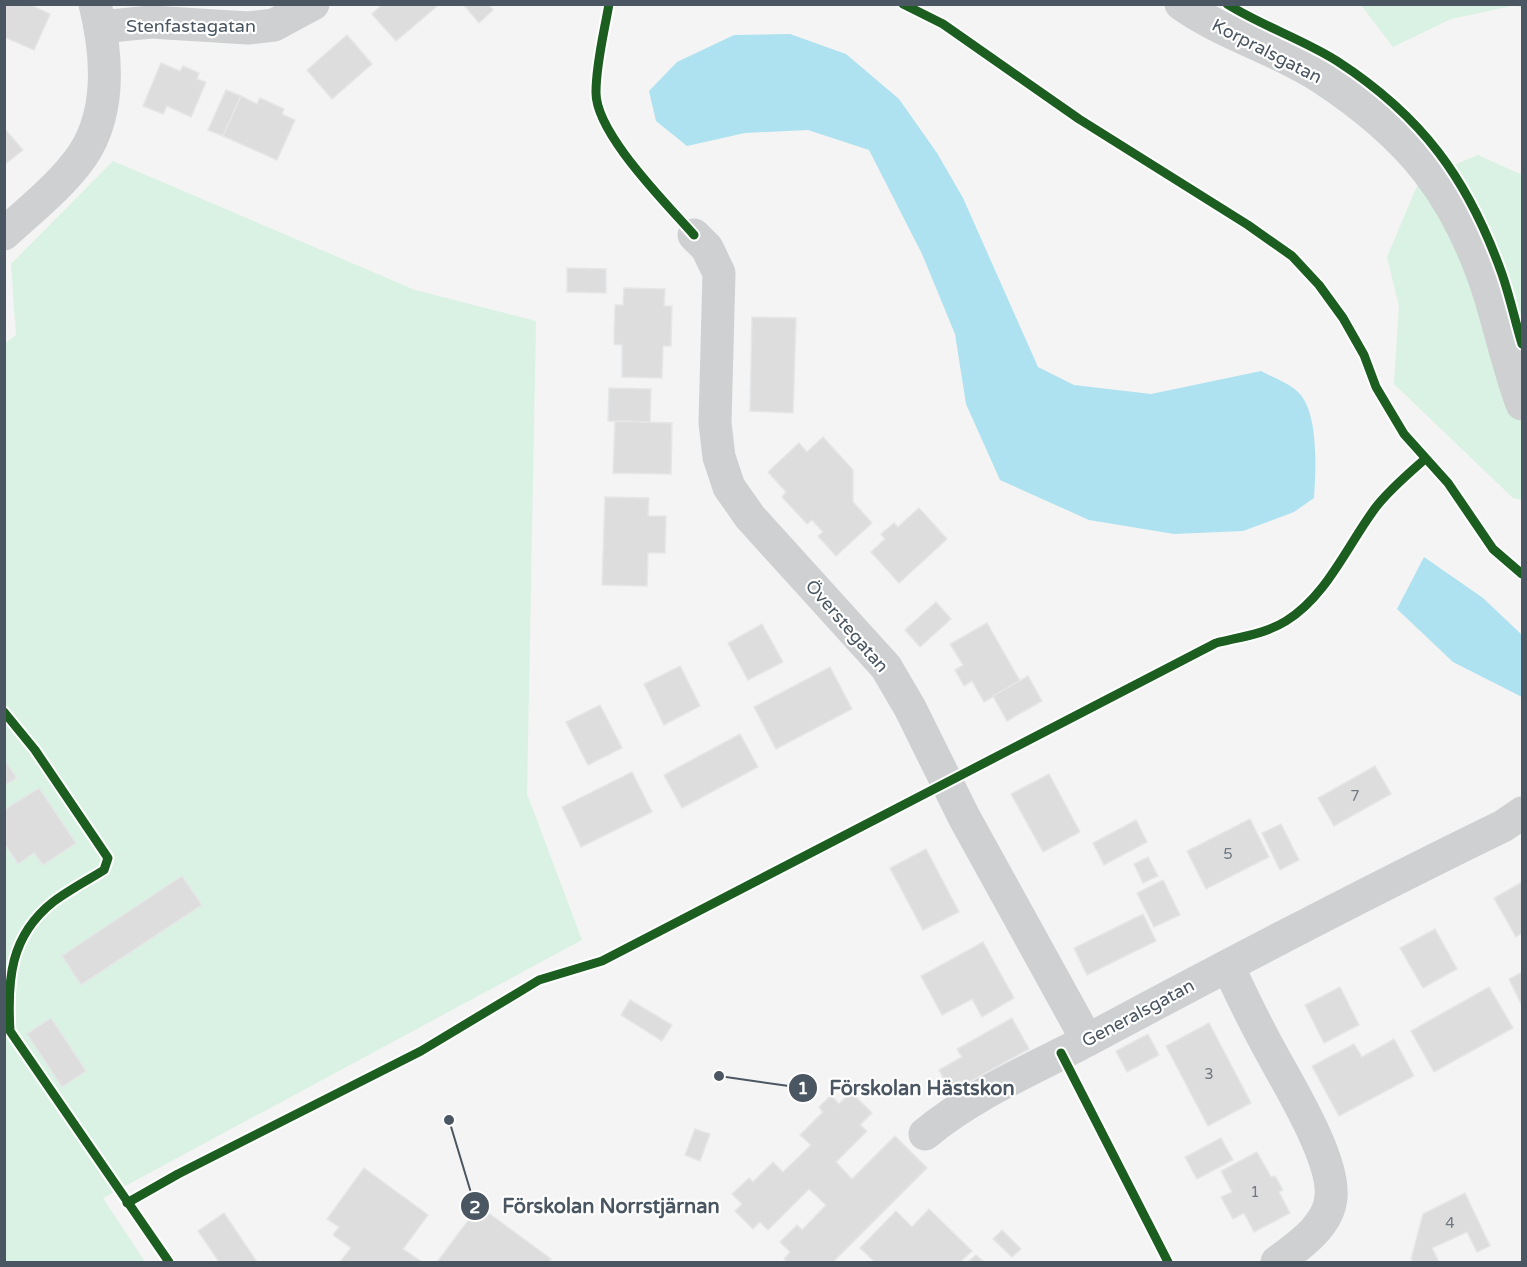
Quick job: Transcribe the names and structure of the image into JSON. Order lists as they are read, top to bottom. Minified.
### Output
{"streets":{"street":["Stenfastagatan","Korpralsgatan","Överstegatan","Generalsgatan"]},"crossings":[["Överstegatan","Generalsgatan"]],"places":["Förskolan Hästskon","Förskolan Norrstjärnan"],"house_numbers":["7","5","3","1","4"]}
